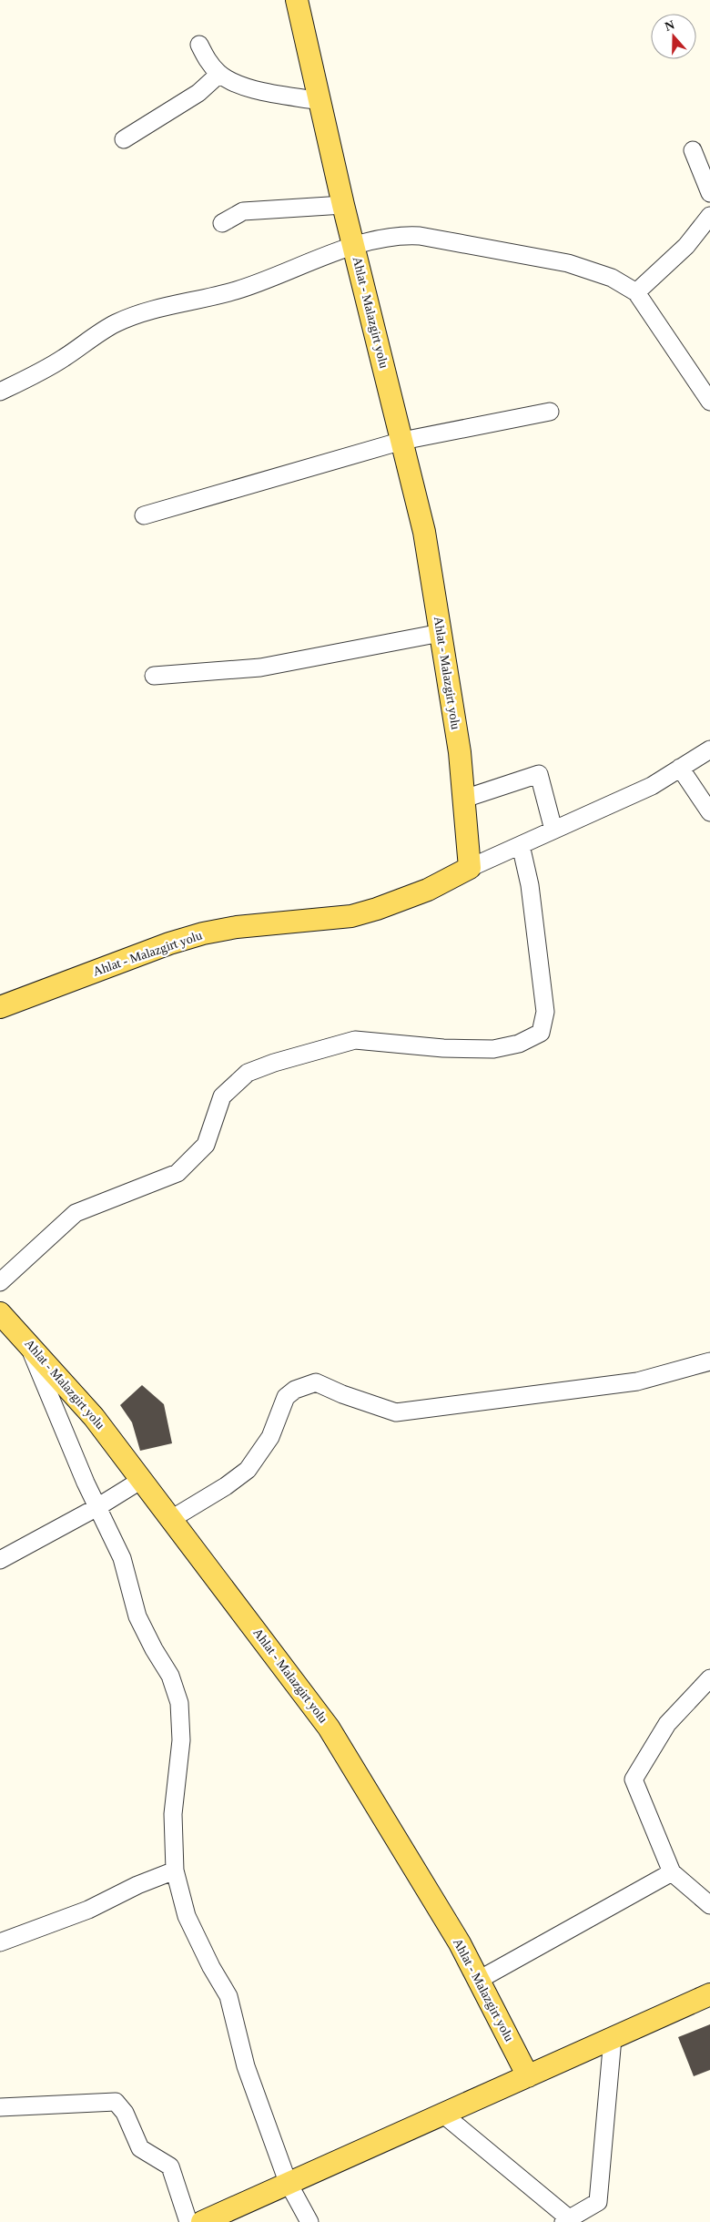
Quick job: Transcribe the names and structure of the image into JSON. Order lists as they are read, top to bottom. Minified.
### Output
{"streets":{"main road":["Ahlat - Malazgirt yolu"]},"north":"top"}
